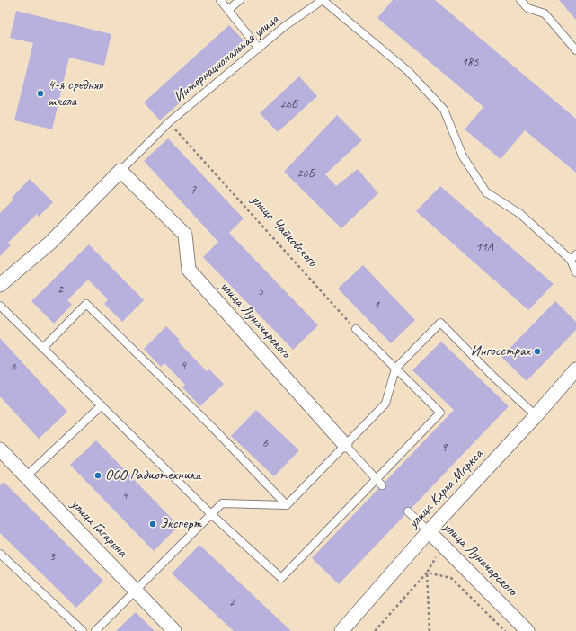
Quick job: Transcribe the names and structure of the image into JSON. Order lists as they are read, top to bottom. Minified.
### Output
{"streets":{"street":["улица Луначарского","улица Карла Маркса","улица Гагарина"],"lane":["Интернациональная улица"],"path":["улица Чайковского"]},"crossings":[["Интернациональная улица","улица Чайковского"],["Интернациональная улица","улица Луначарского"],["улица Луначарского","улица Карла Маркса"]],"places":["4-я средняя школа","Ингосстрах","ООО Радиотехника","Эксперт"],"house_numbers":["185","26Б","26Б","7","11А","2","5","1","4","6","6","9","4","3","2"]}
